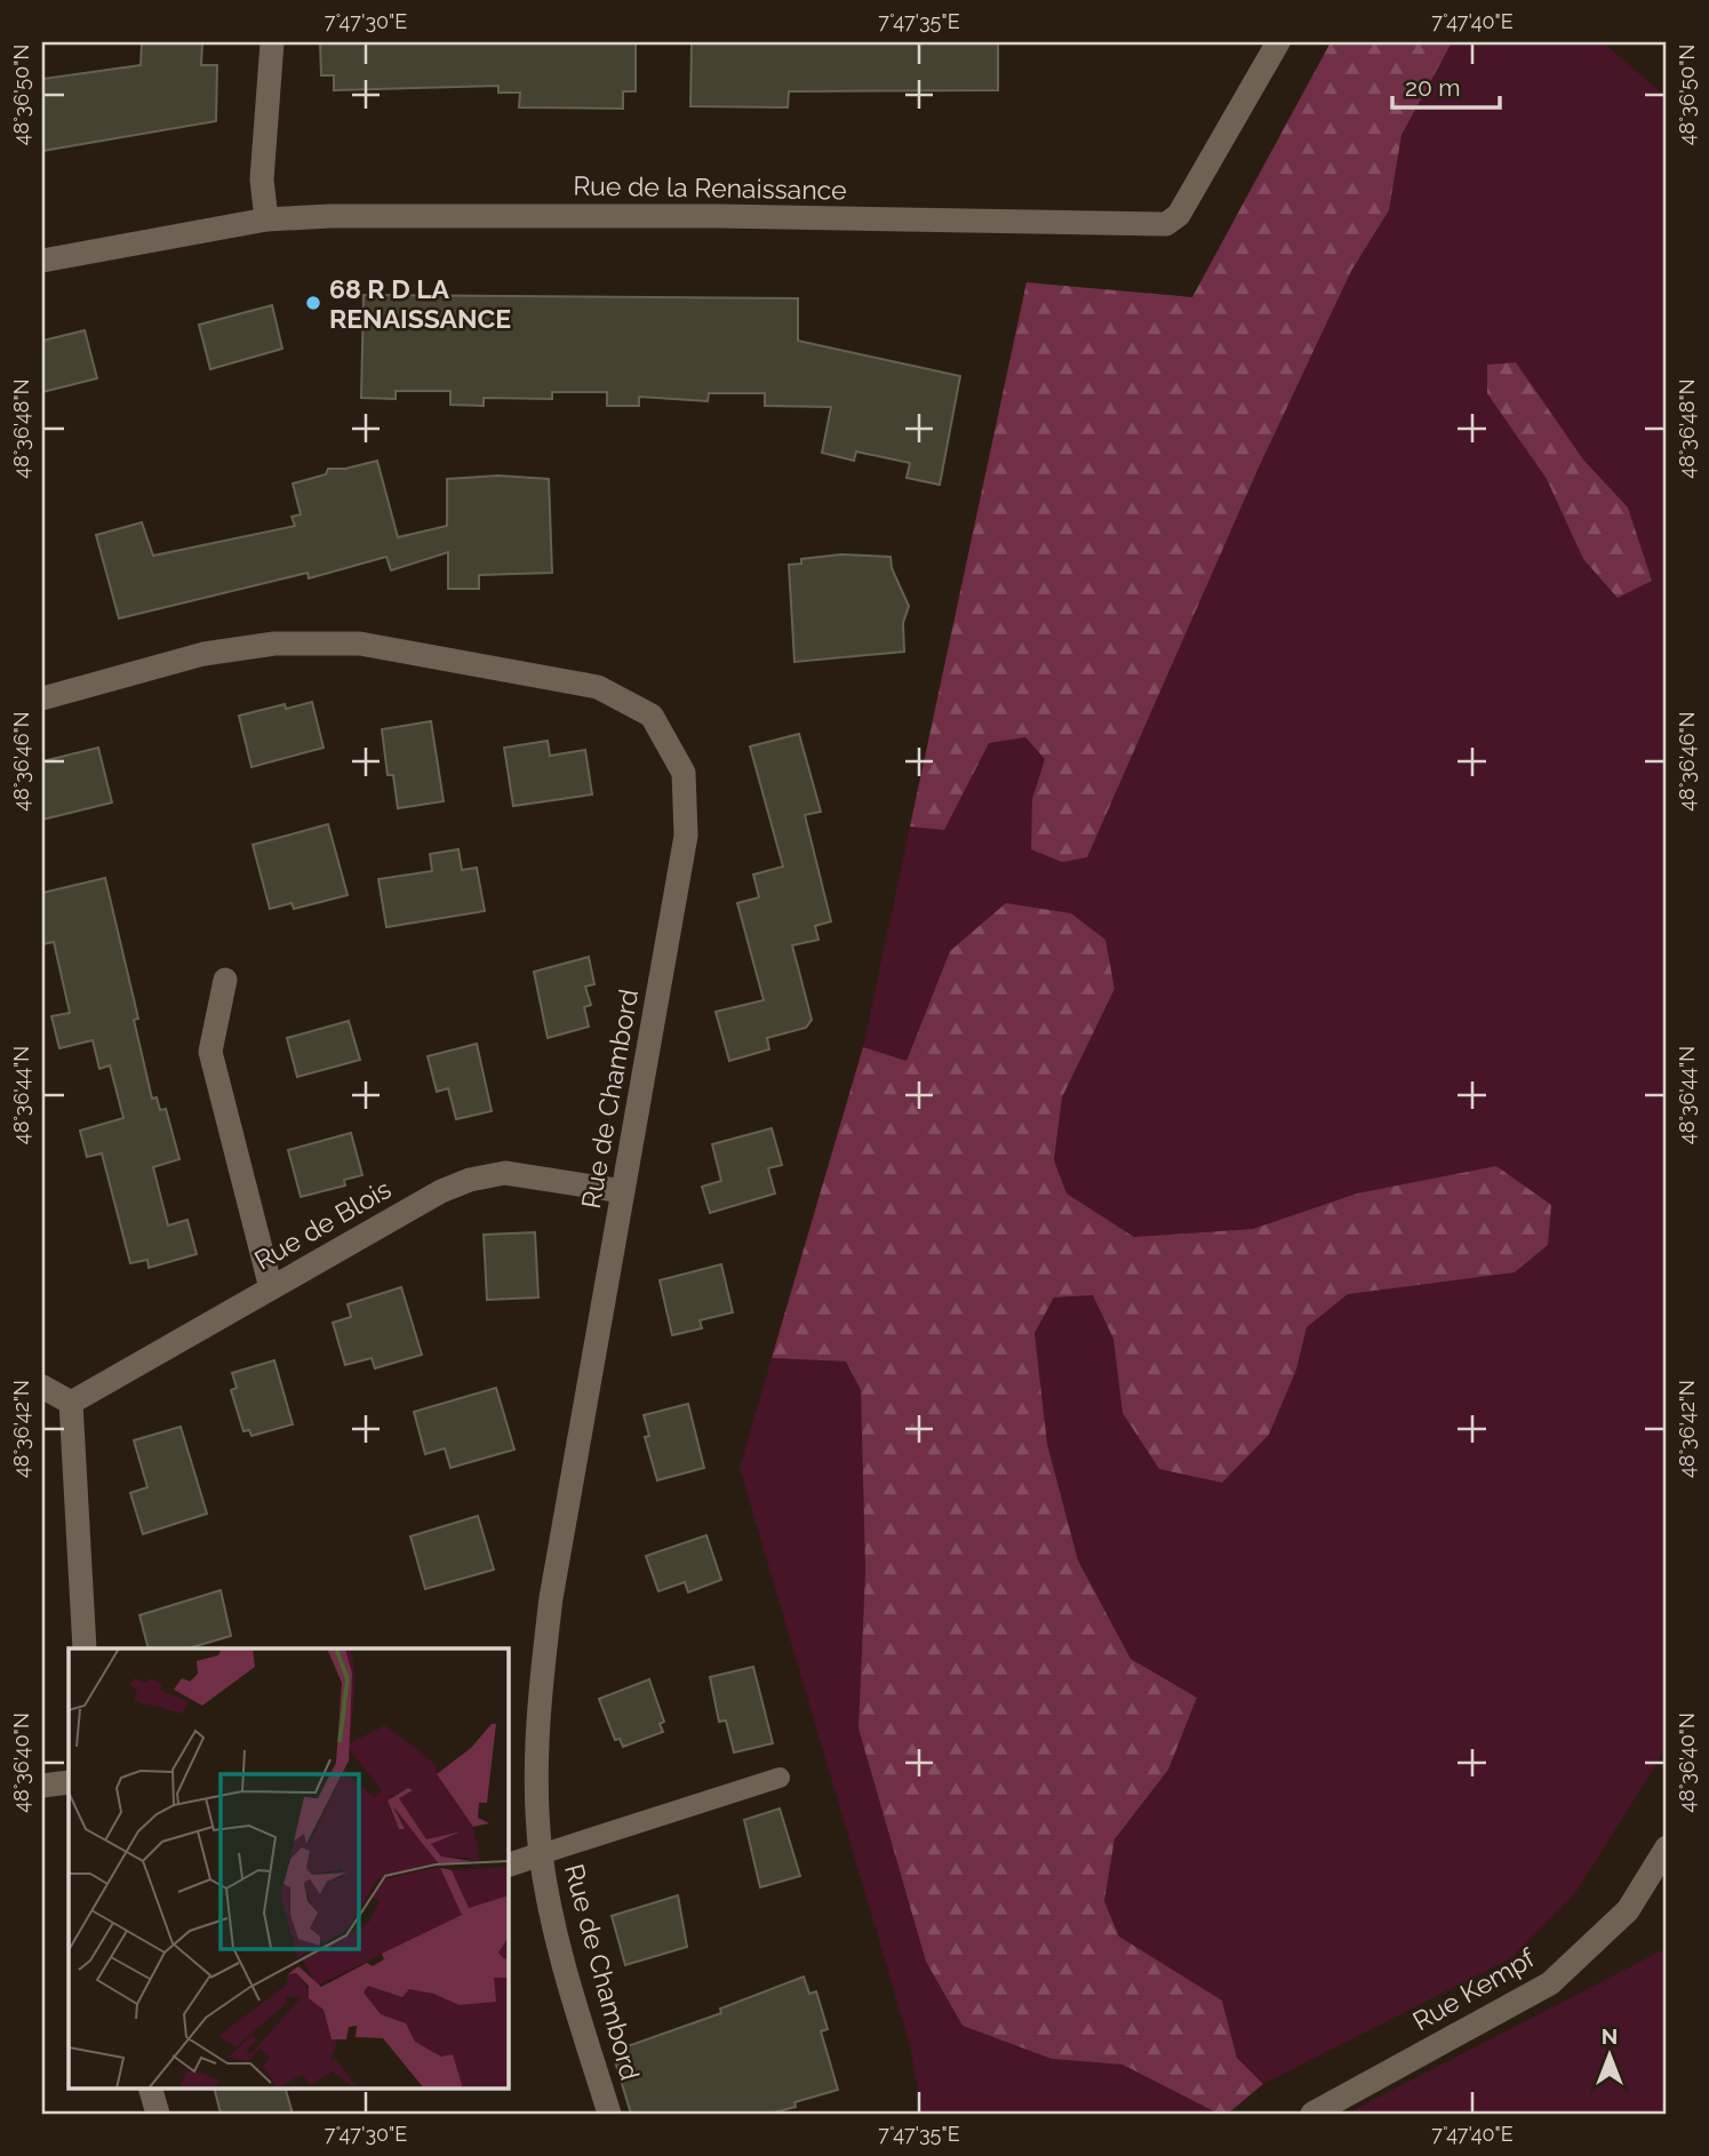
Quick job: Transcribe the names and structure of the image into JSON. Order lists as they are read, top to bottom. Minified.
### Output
{"streets":{"street":["Rue de la Renaissance","Rue de Chambord","Rue de Blois","Rue Kempf"]},"crossings":[["Rue de Chambord","Rue de Blois"]],"places":["68 R D LA RENAISSANCE"],"scale_bar":"20 m","north":"top","coordinates":["7°47'30\"E","7°47'35\"E","7°47'40\"E","48°36'50\"N","48°36'48\"N","48°36'46\"N","48°36'44\"N","48°36'42\"N","48°36'40\"N"]}
